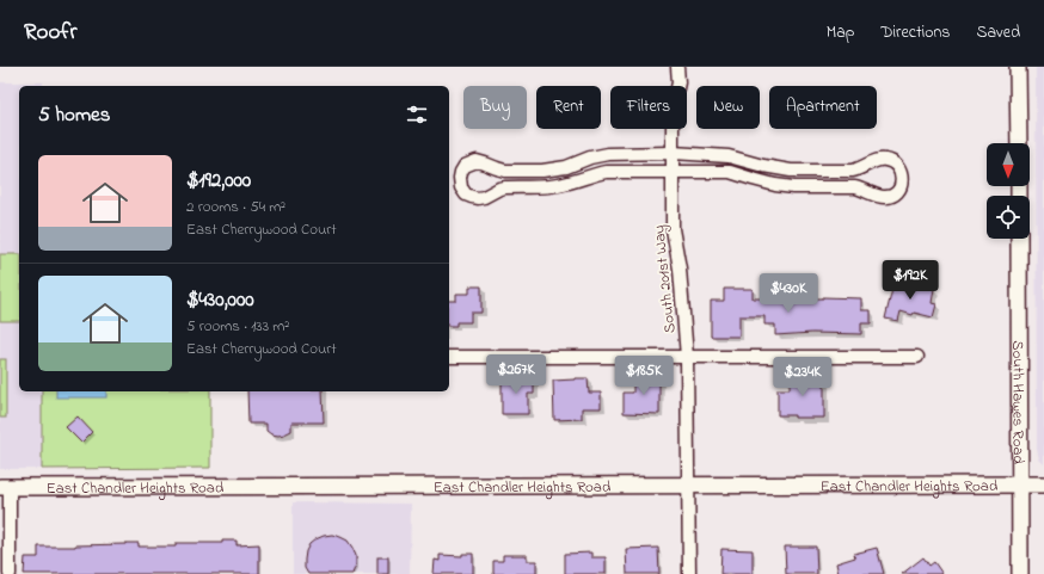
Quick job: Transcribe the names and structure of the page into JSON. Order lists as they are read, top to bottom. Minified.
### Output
{"streets":{"main road":["South Hawes Road","East Chandler Heights Road"],"street":["South 201st Way"]},"crossings":[["South 201st Way","East Chandler Heights Road"],["South Hawes Road","East Chandler Heights Road"]],"north":"bottom","page":{"header":"Roofr","nav":["Map","Directions","Saved"],"chip":["Buy","Rent","Filters","New","Apartment"],"heading":"5 homes","list":[{"name":"$192,000","note":"2 rooms · 54 m² · East Cherrywood Court"},{"name":"$430,000","note":"5 rooms · 133 m² · East Cherrywood Court"}],"price":["$192K","$430K","$267K","$185K","$234K"]}}
